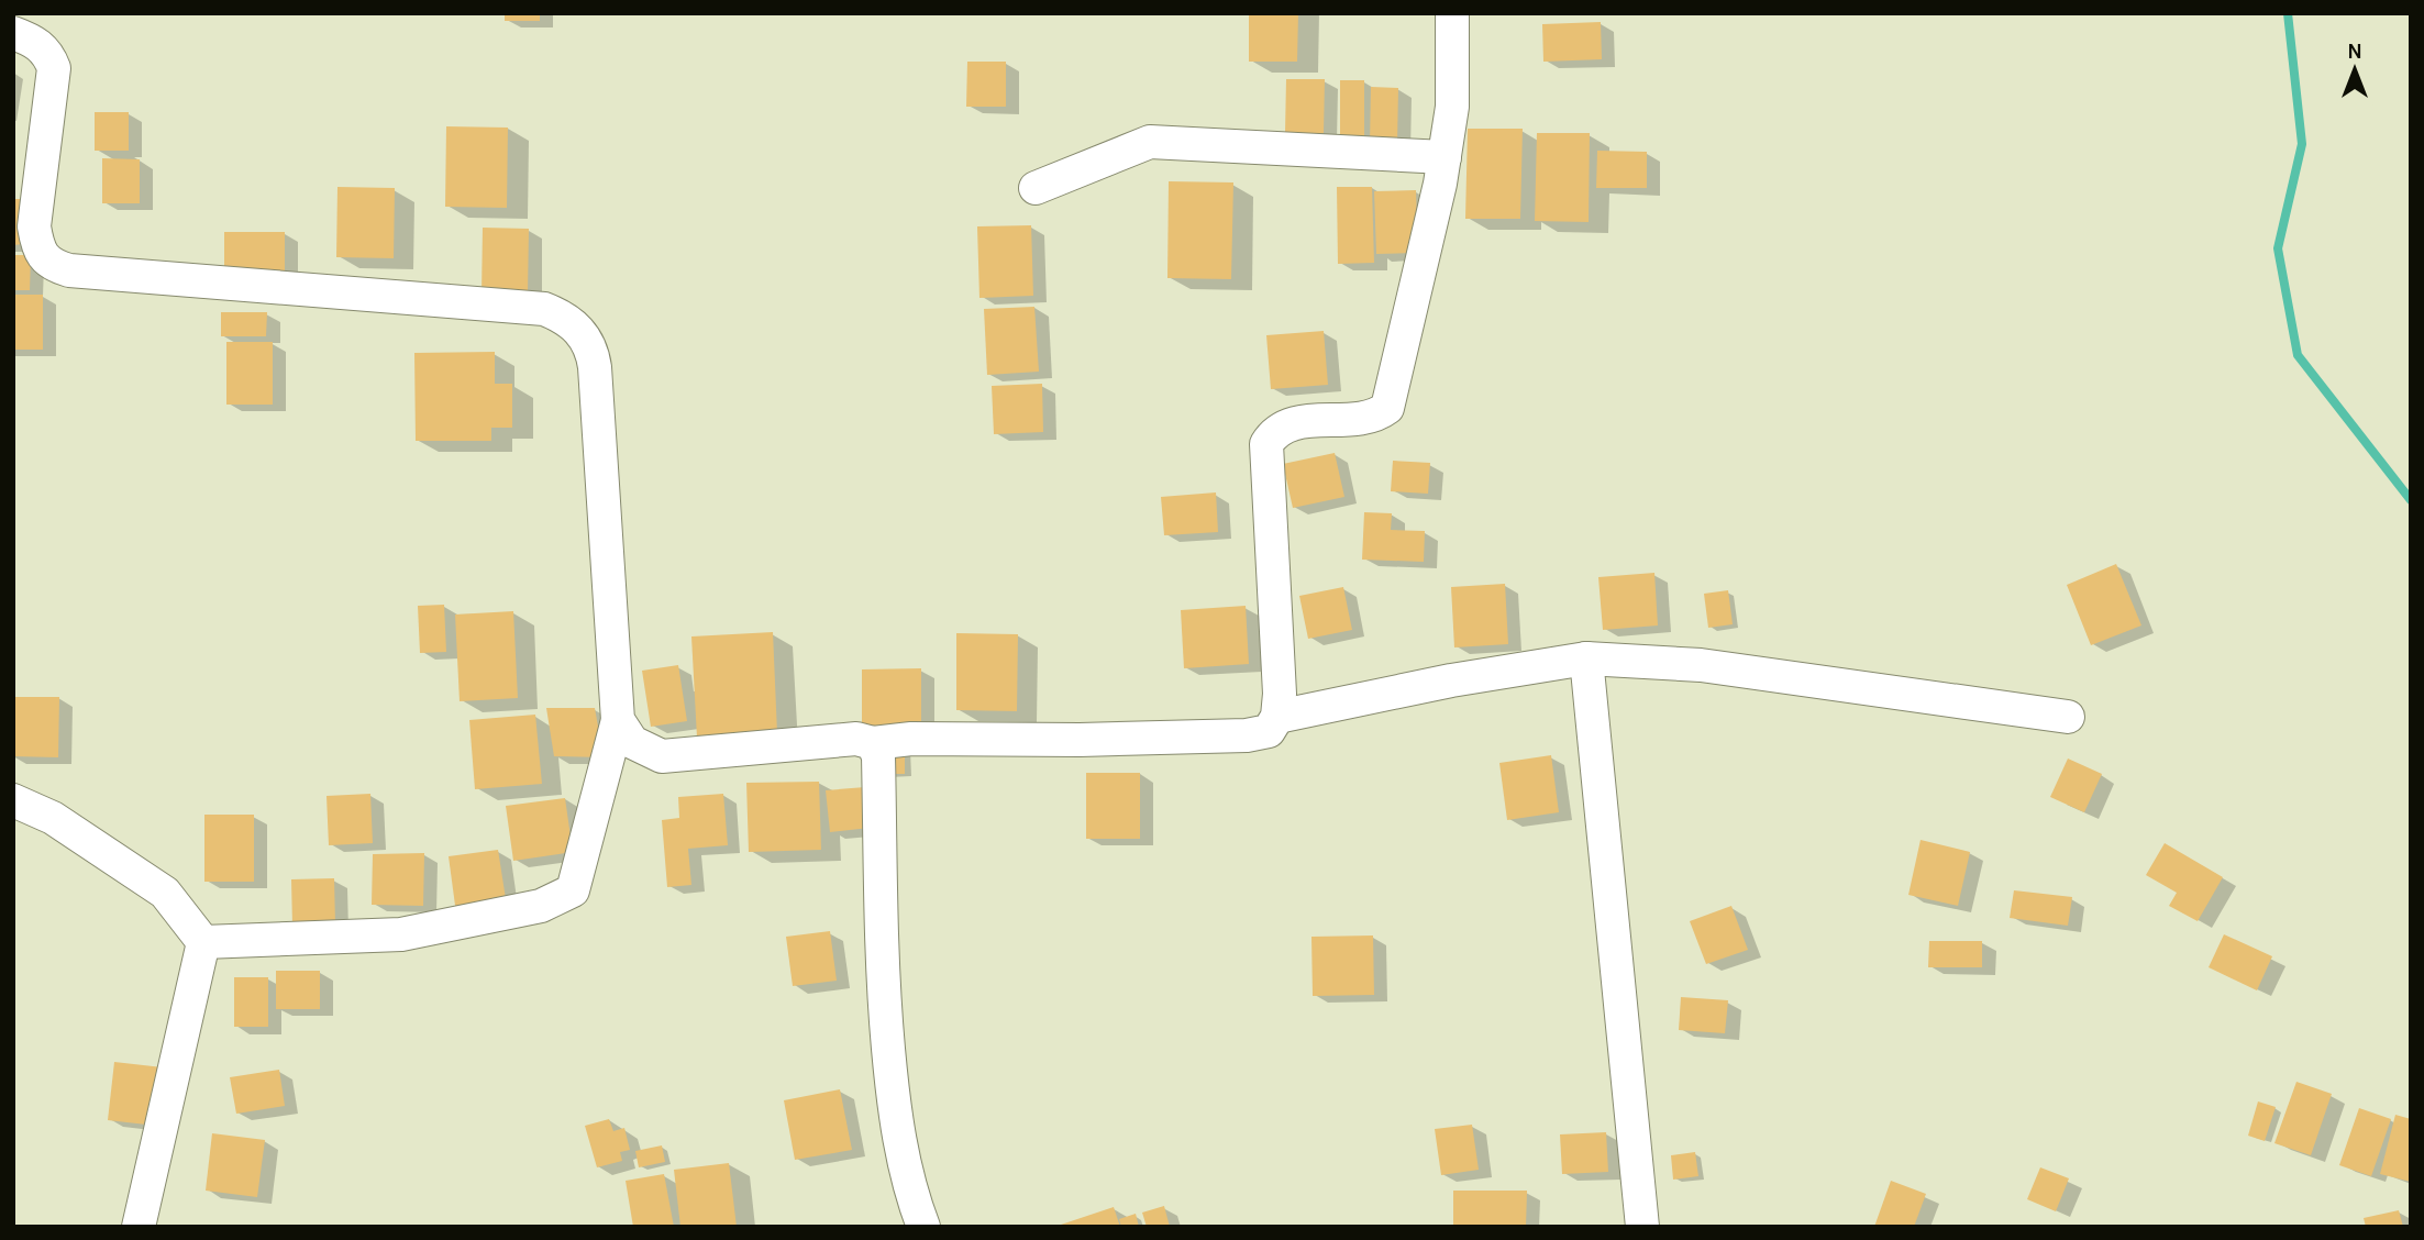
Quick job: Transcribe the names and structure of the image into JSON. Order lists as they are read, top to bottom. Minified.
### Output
{"north":"top"}
